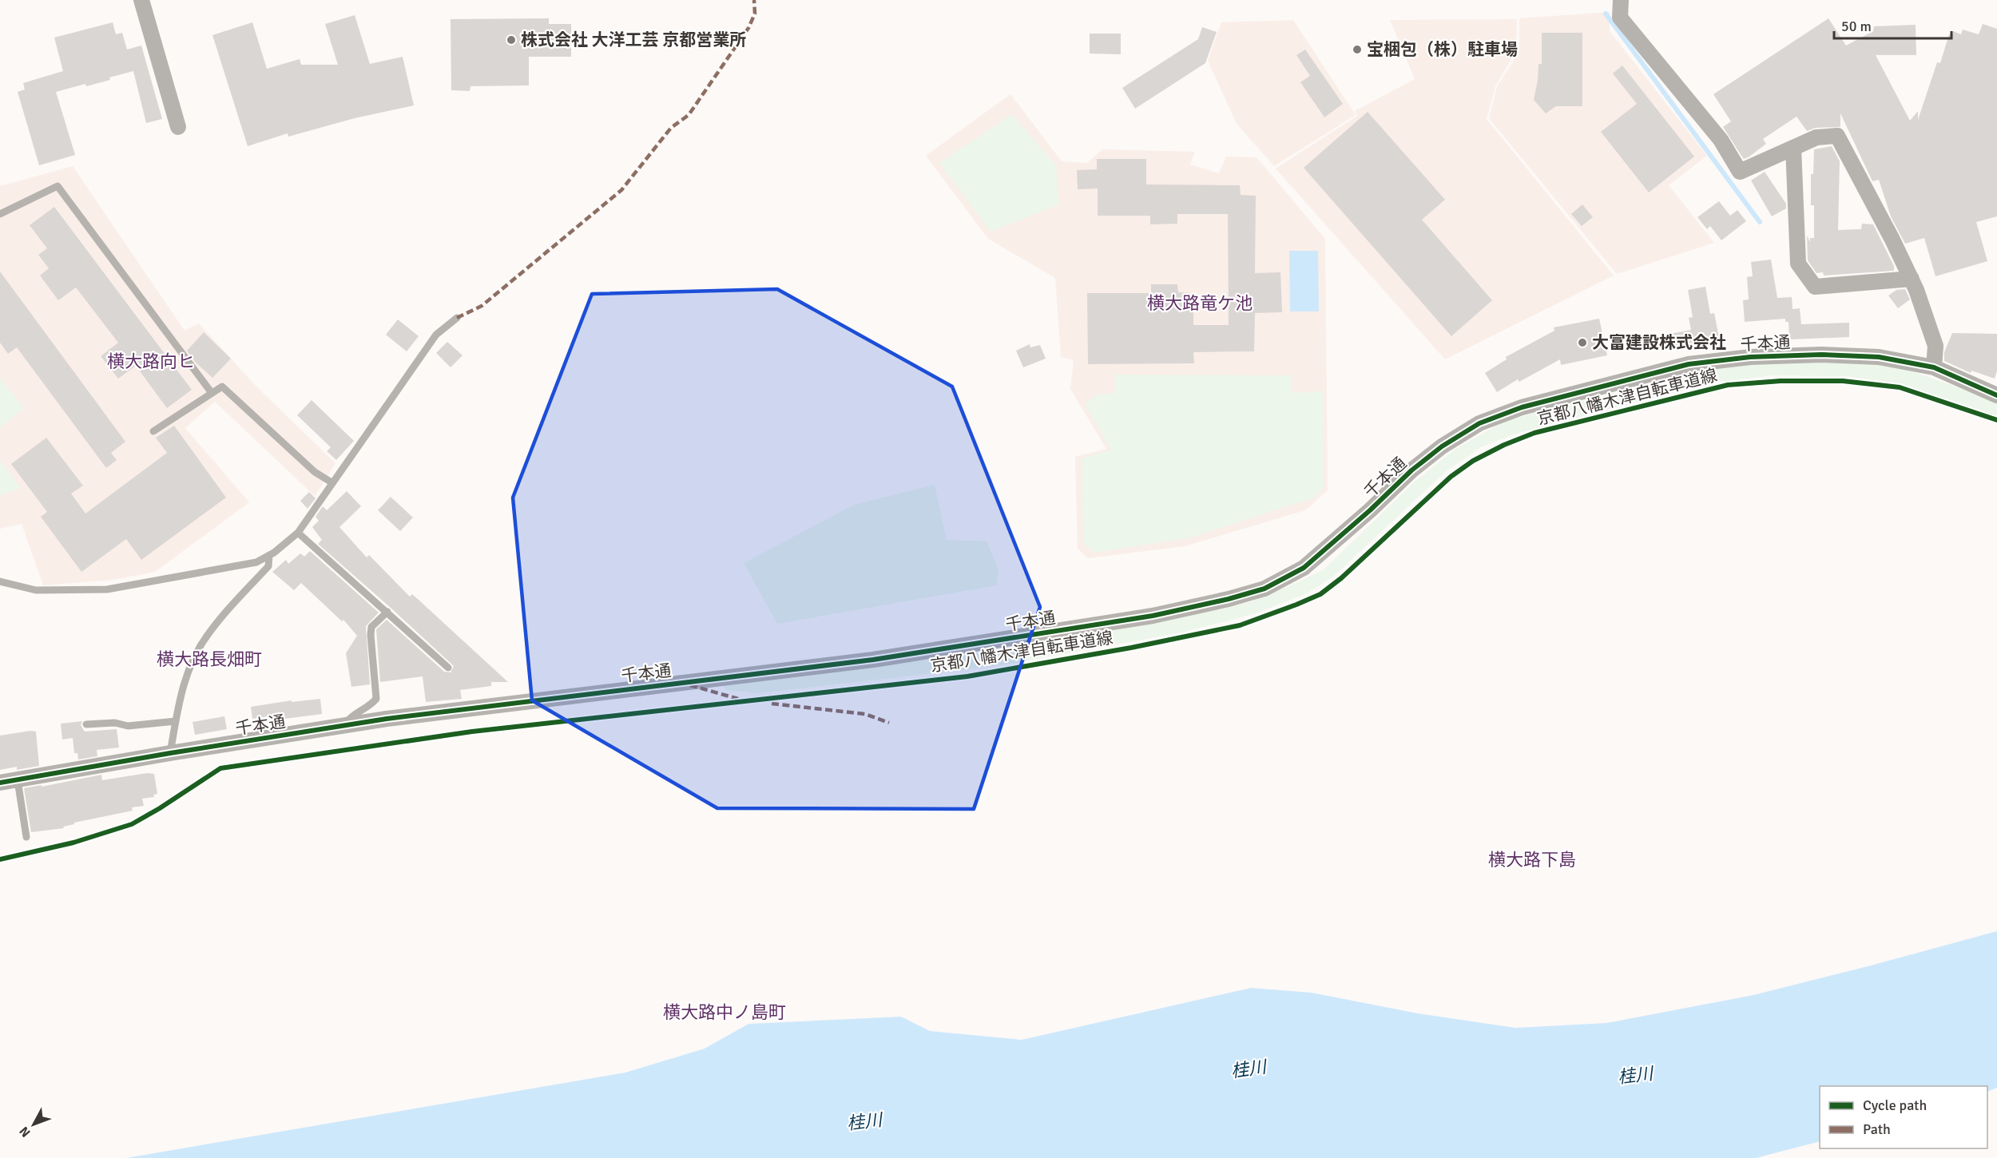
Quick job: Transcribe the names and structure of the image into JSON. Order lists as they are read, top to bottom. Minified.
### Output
{"streets":{"street":["千本通"],"cycle path":["京都八幡木津自転車道線"]},"districts":["横大路竜ケ池","横大路向ヒ","横大路長畑町","横大路下島","横大路中ノ島町"],"water":["桂川"],"places":["株式会社 大洋工芸 京都営業所","宝梱包（株）駐車場","大富建設株式会社"],"legend":["Cycle path","Path"],"scale_bar":"50 m","north":"bottom left"}
